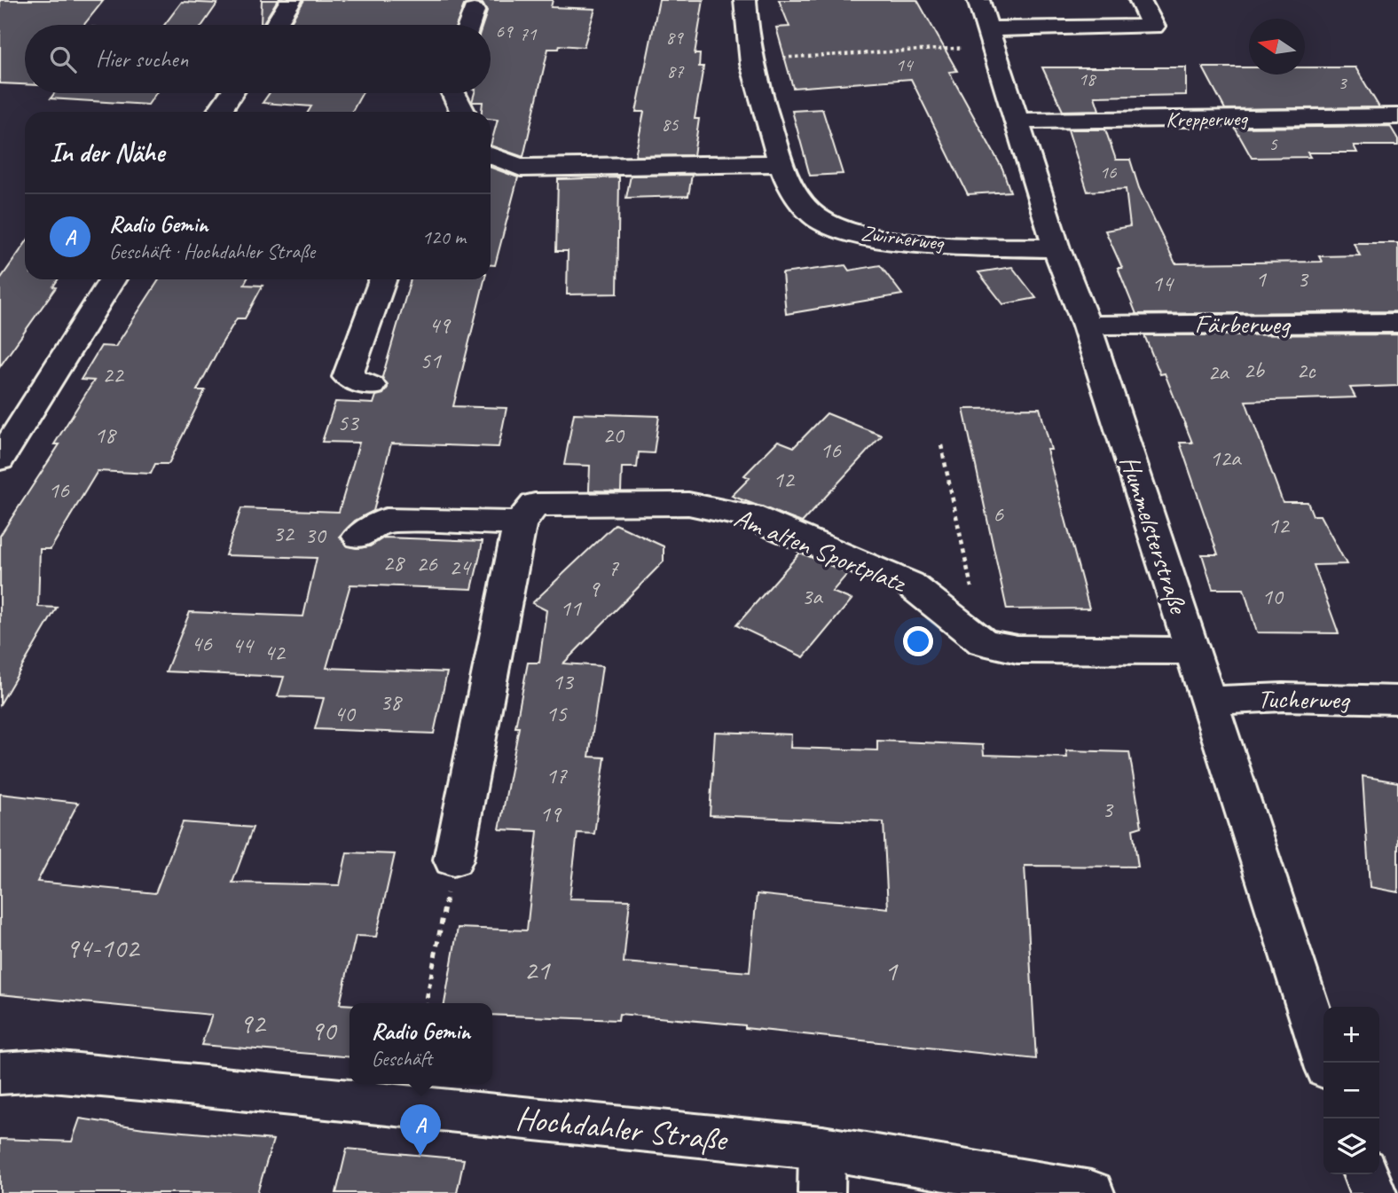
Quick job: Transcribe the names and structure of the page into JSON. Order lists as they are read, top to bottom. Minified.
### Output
{"streets":{"street":["Krepperweg","Zwirnerweg","Färberweg","Hummelsterstraße","Am alten Sportplatz","Tucherweg","Hochdahler Straße"]},"crossings":[["Krepperweg","Hummelsterstraße"],["Zwirnerweg","Hummelsterstraße"],["Färberweg","Hummelsterstraße"],["Hummelsterstraße","Am alten Sportplatz"],["Hummelsterstraße","Tucherweg"]],"house_numbers":["69","71","89","14","87","18","3","85","5","16","1","3","14","49","51","2b","2c","2a","22","53","18","20","16","12a","12","16","6","12","32","30","28","26","24","7","9","3a","10","11","46","44","42","13","38","40","15","17","3","19","94-102","21","1","92","90"],"north":"left","page":{"search":"Hier suchen","heading":"In der Nähe","list":[{"mark":"A","name":"Radio Gemin","note":"Geschäft · Hochdahler Straße","value":"120 m"}],"popup":["Radio Gemin","Geschäft"],"map_buttons":["+","−"],"pins":"A"}}
